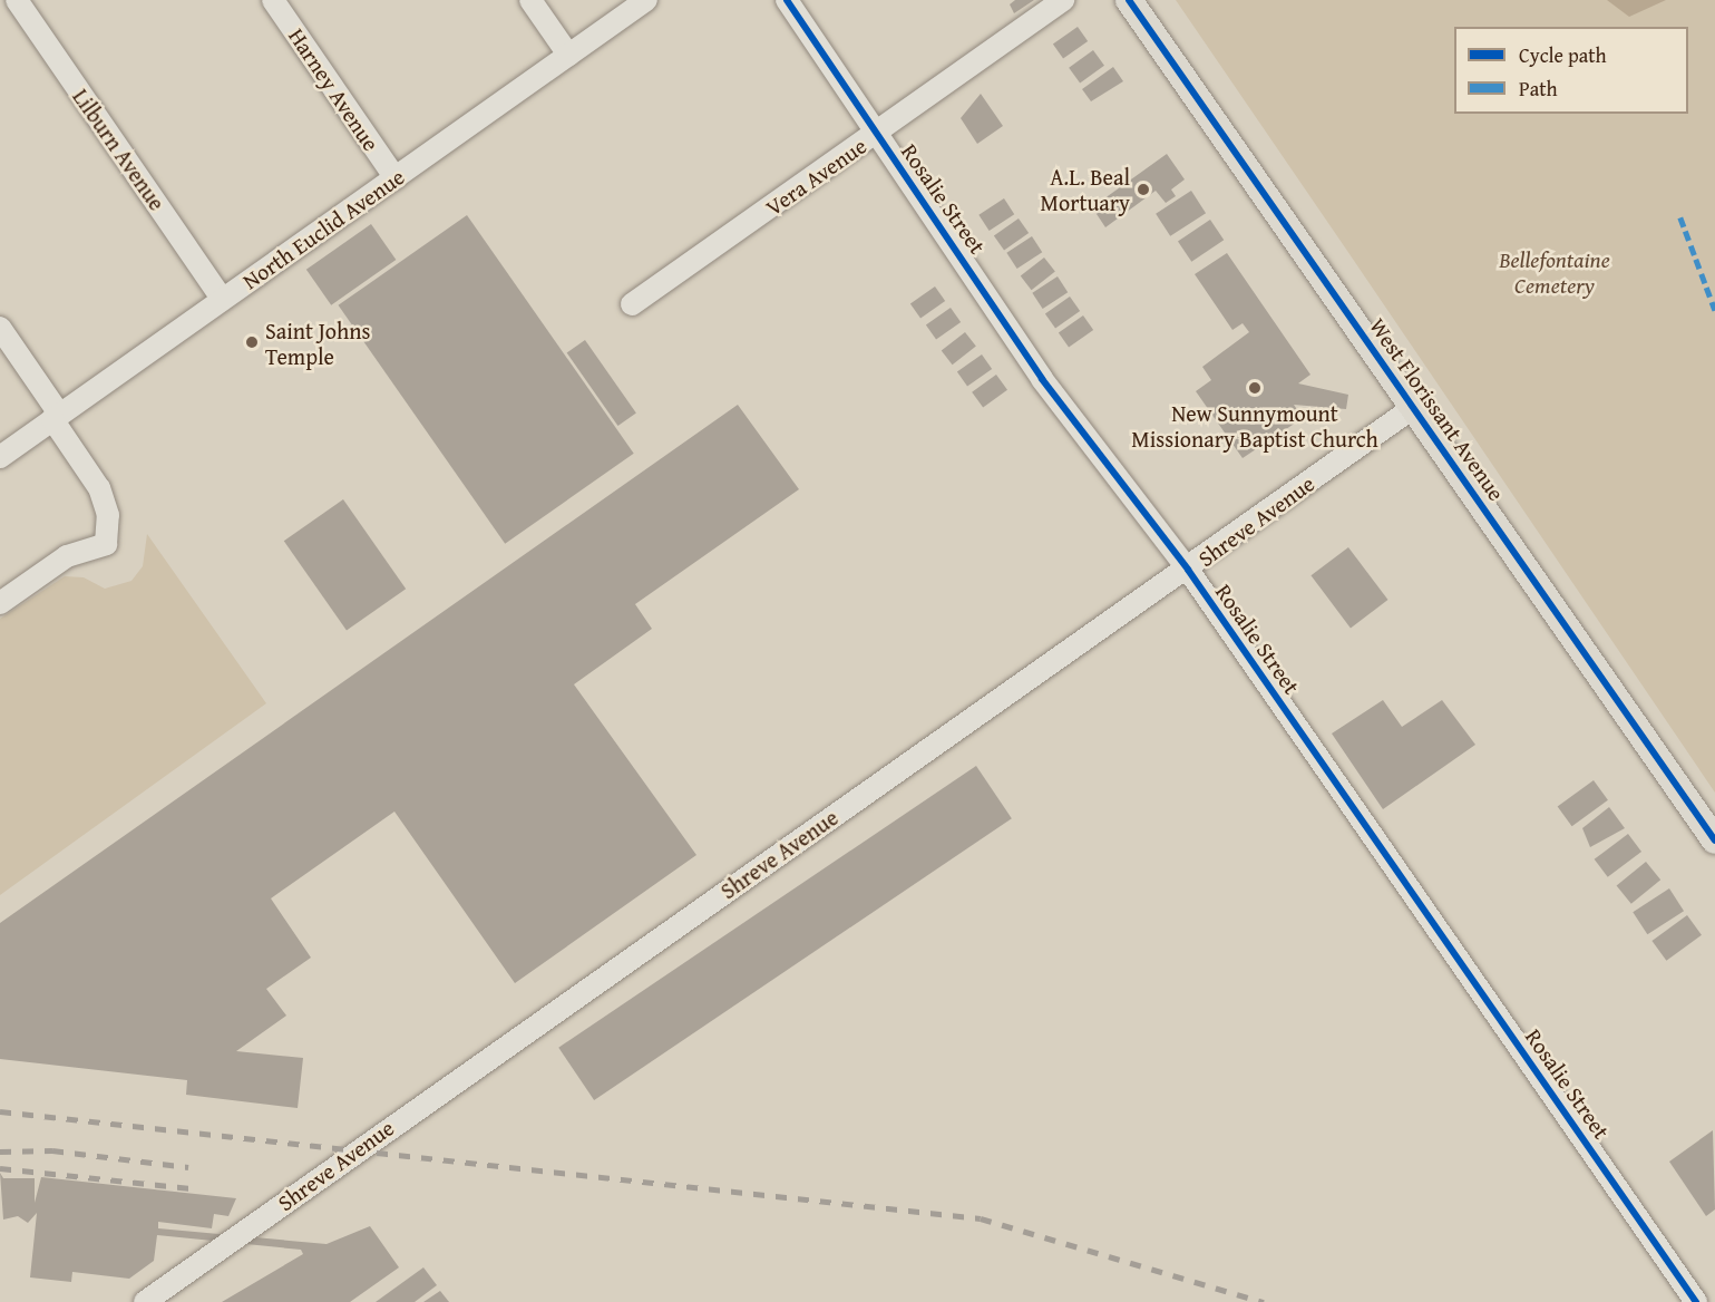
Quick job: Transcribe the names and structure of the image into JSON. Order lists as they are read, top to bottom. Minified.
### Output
{"streets":{"main road":["West Florissant Avenue"],"street":["Harney Avenue","Lilburn Avenue","Vera Avenue","Rosalie Street","North Euclid Avenue","Shreve Avenue"]},"crossings":[["Harney Avenue","North Euclid Avenue"],["Lilburn Avenue","North Euclid Avenue"],["Vera Avenue","Rosalie Street"],["Rosalie Street","Shreve Avenue"],["West Florissant Avenue","Shreve Avenue"]],"parks":["Bellefontaine Cemetery"],"places":["A.L. Beal Mortuary","Saint Johns Temple","New Sunnymount Missionary Baptist Church"],"legend":["Cycle path","Path"]}
